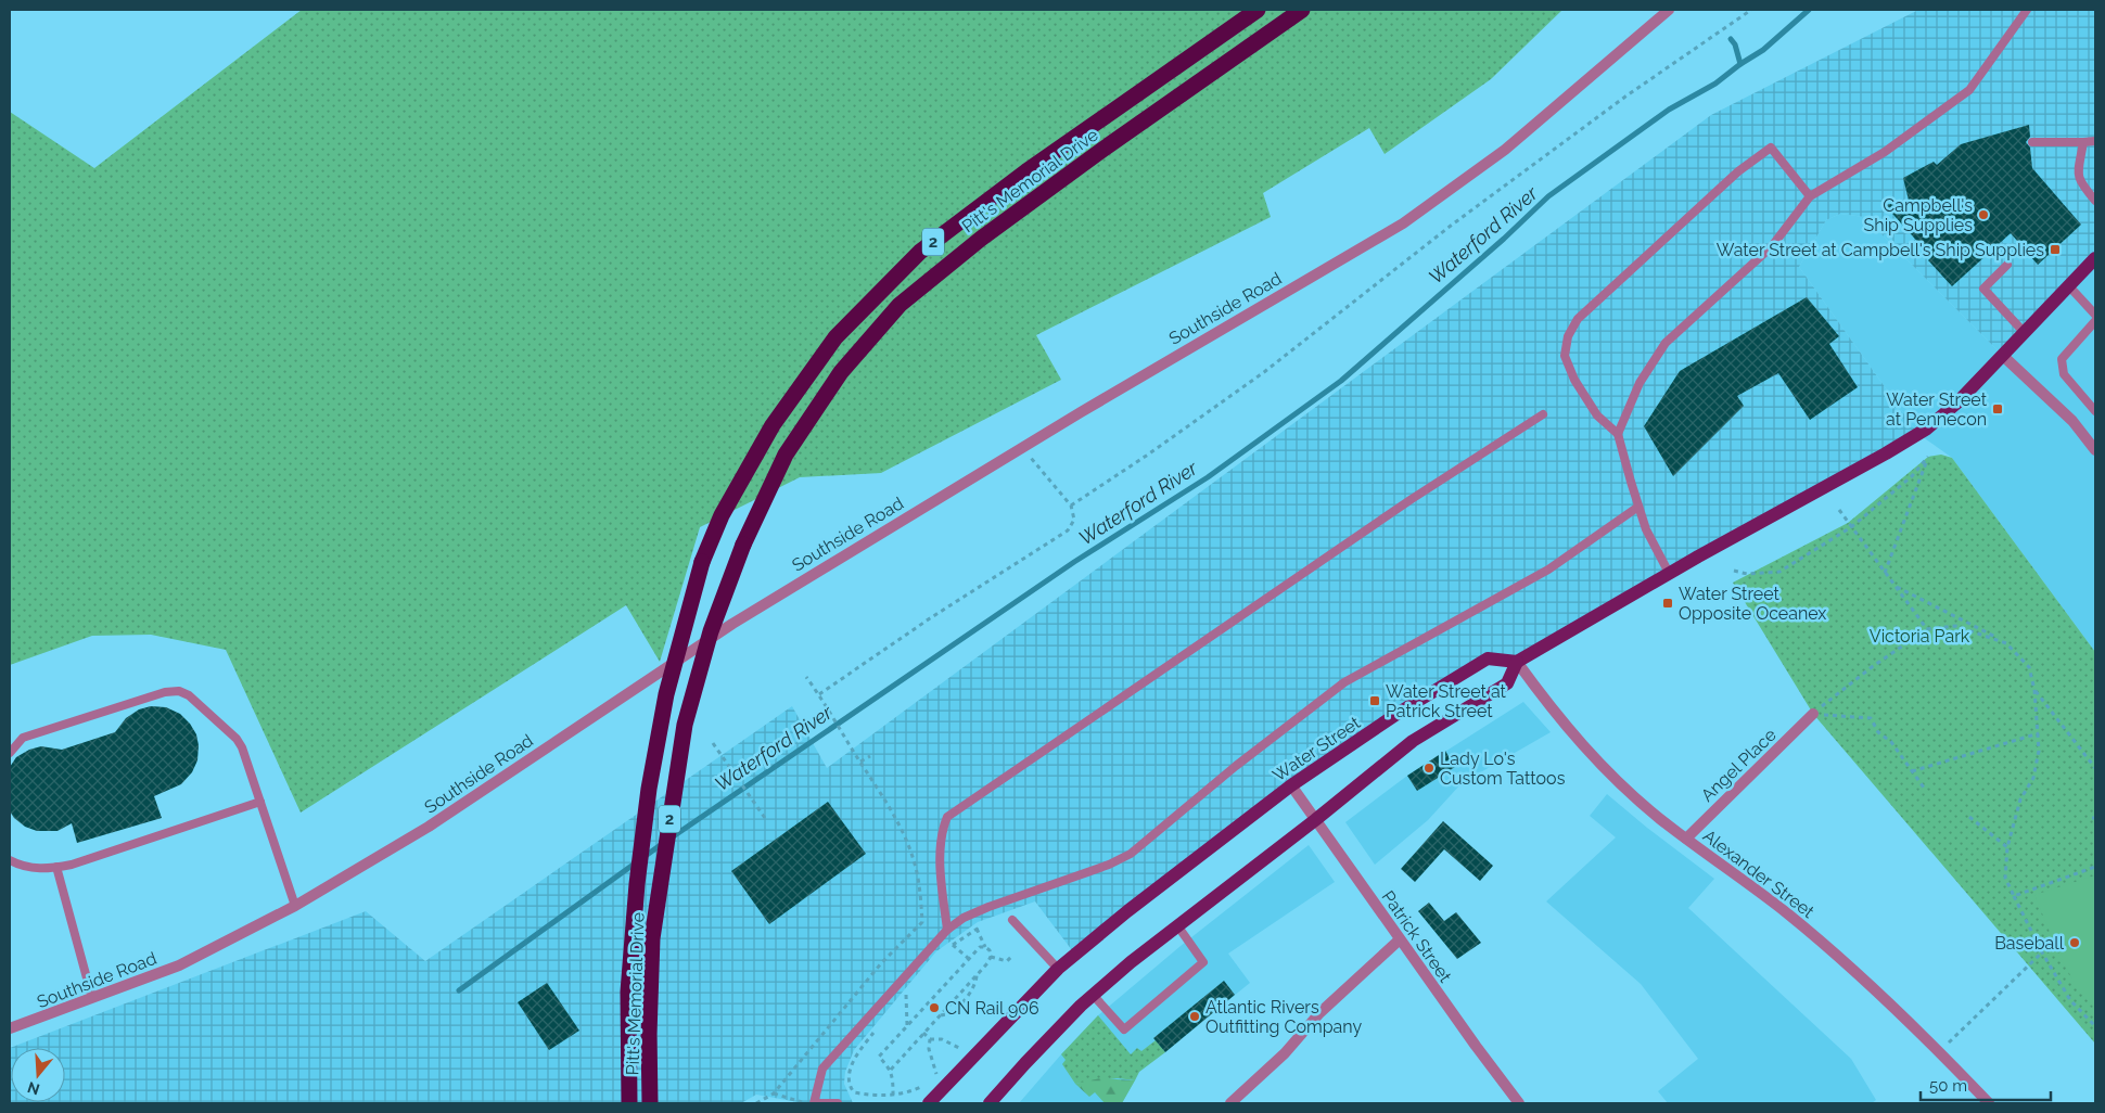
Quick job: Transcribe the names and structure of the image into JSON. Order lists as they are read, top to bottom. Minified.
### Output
{"streets":{"highway":["Pitt's Memorial Drive","2"],"main road":["Water Street"],"street":["Southside Road","Angel Place","Alexander Street","Patrick Street"]},"crossings":[["Water Street","Alexander Street"],["Water Street","Patrick Street"],["Angel Place","Alexander Street"]],"water":["Waterford River"],"parks":["Victoria Park"],"places":{"other":["Campbell's Ship Supplies","Lady Lo's Custom Tattoos","Baseball","CN Rail 906","Atlantic Rivers Outfitting Company"],"transit":["Water Street at Campbell's Ship Supplies","Water Street at Pennecon","Water Street Opposite Oceanex","Water Street at Patrick Street"]},"scale_bar":"50 m","north":"bottom"}
